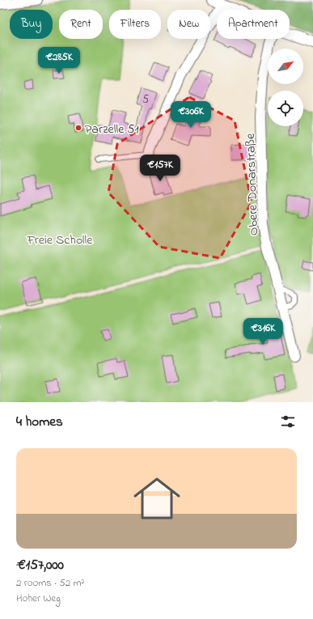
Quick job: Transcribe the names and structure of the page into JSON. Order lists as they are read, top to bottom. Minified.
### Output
{"streets":{"street":["Obere Donarstraße"]},"parks":["Freie Scholle"],"places":["Parzelle 51"],"house_numbers":["5"],"north":"top right","page":{"chip":["Buy","Rent","Filters","New","Apartment"],"price":["€285K","€306K","€157K","€316K"],"heading":"4 homes","list":[{"name":"€157,000","note":"2 rooms · 52 m² · Hoher Weg"}]}}
